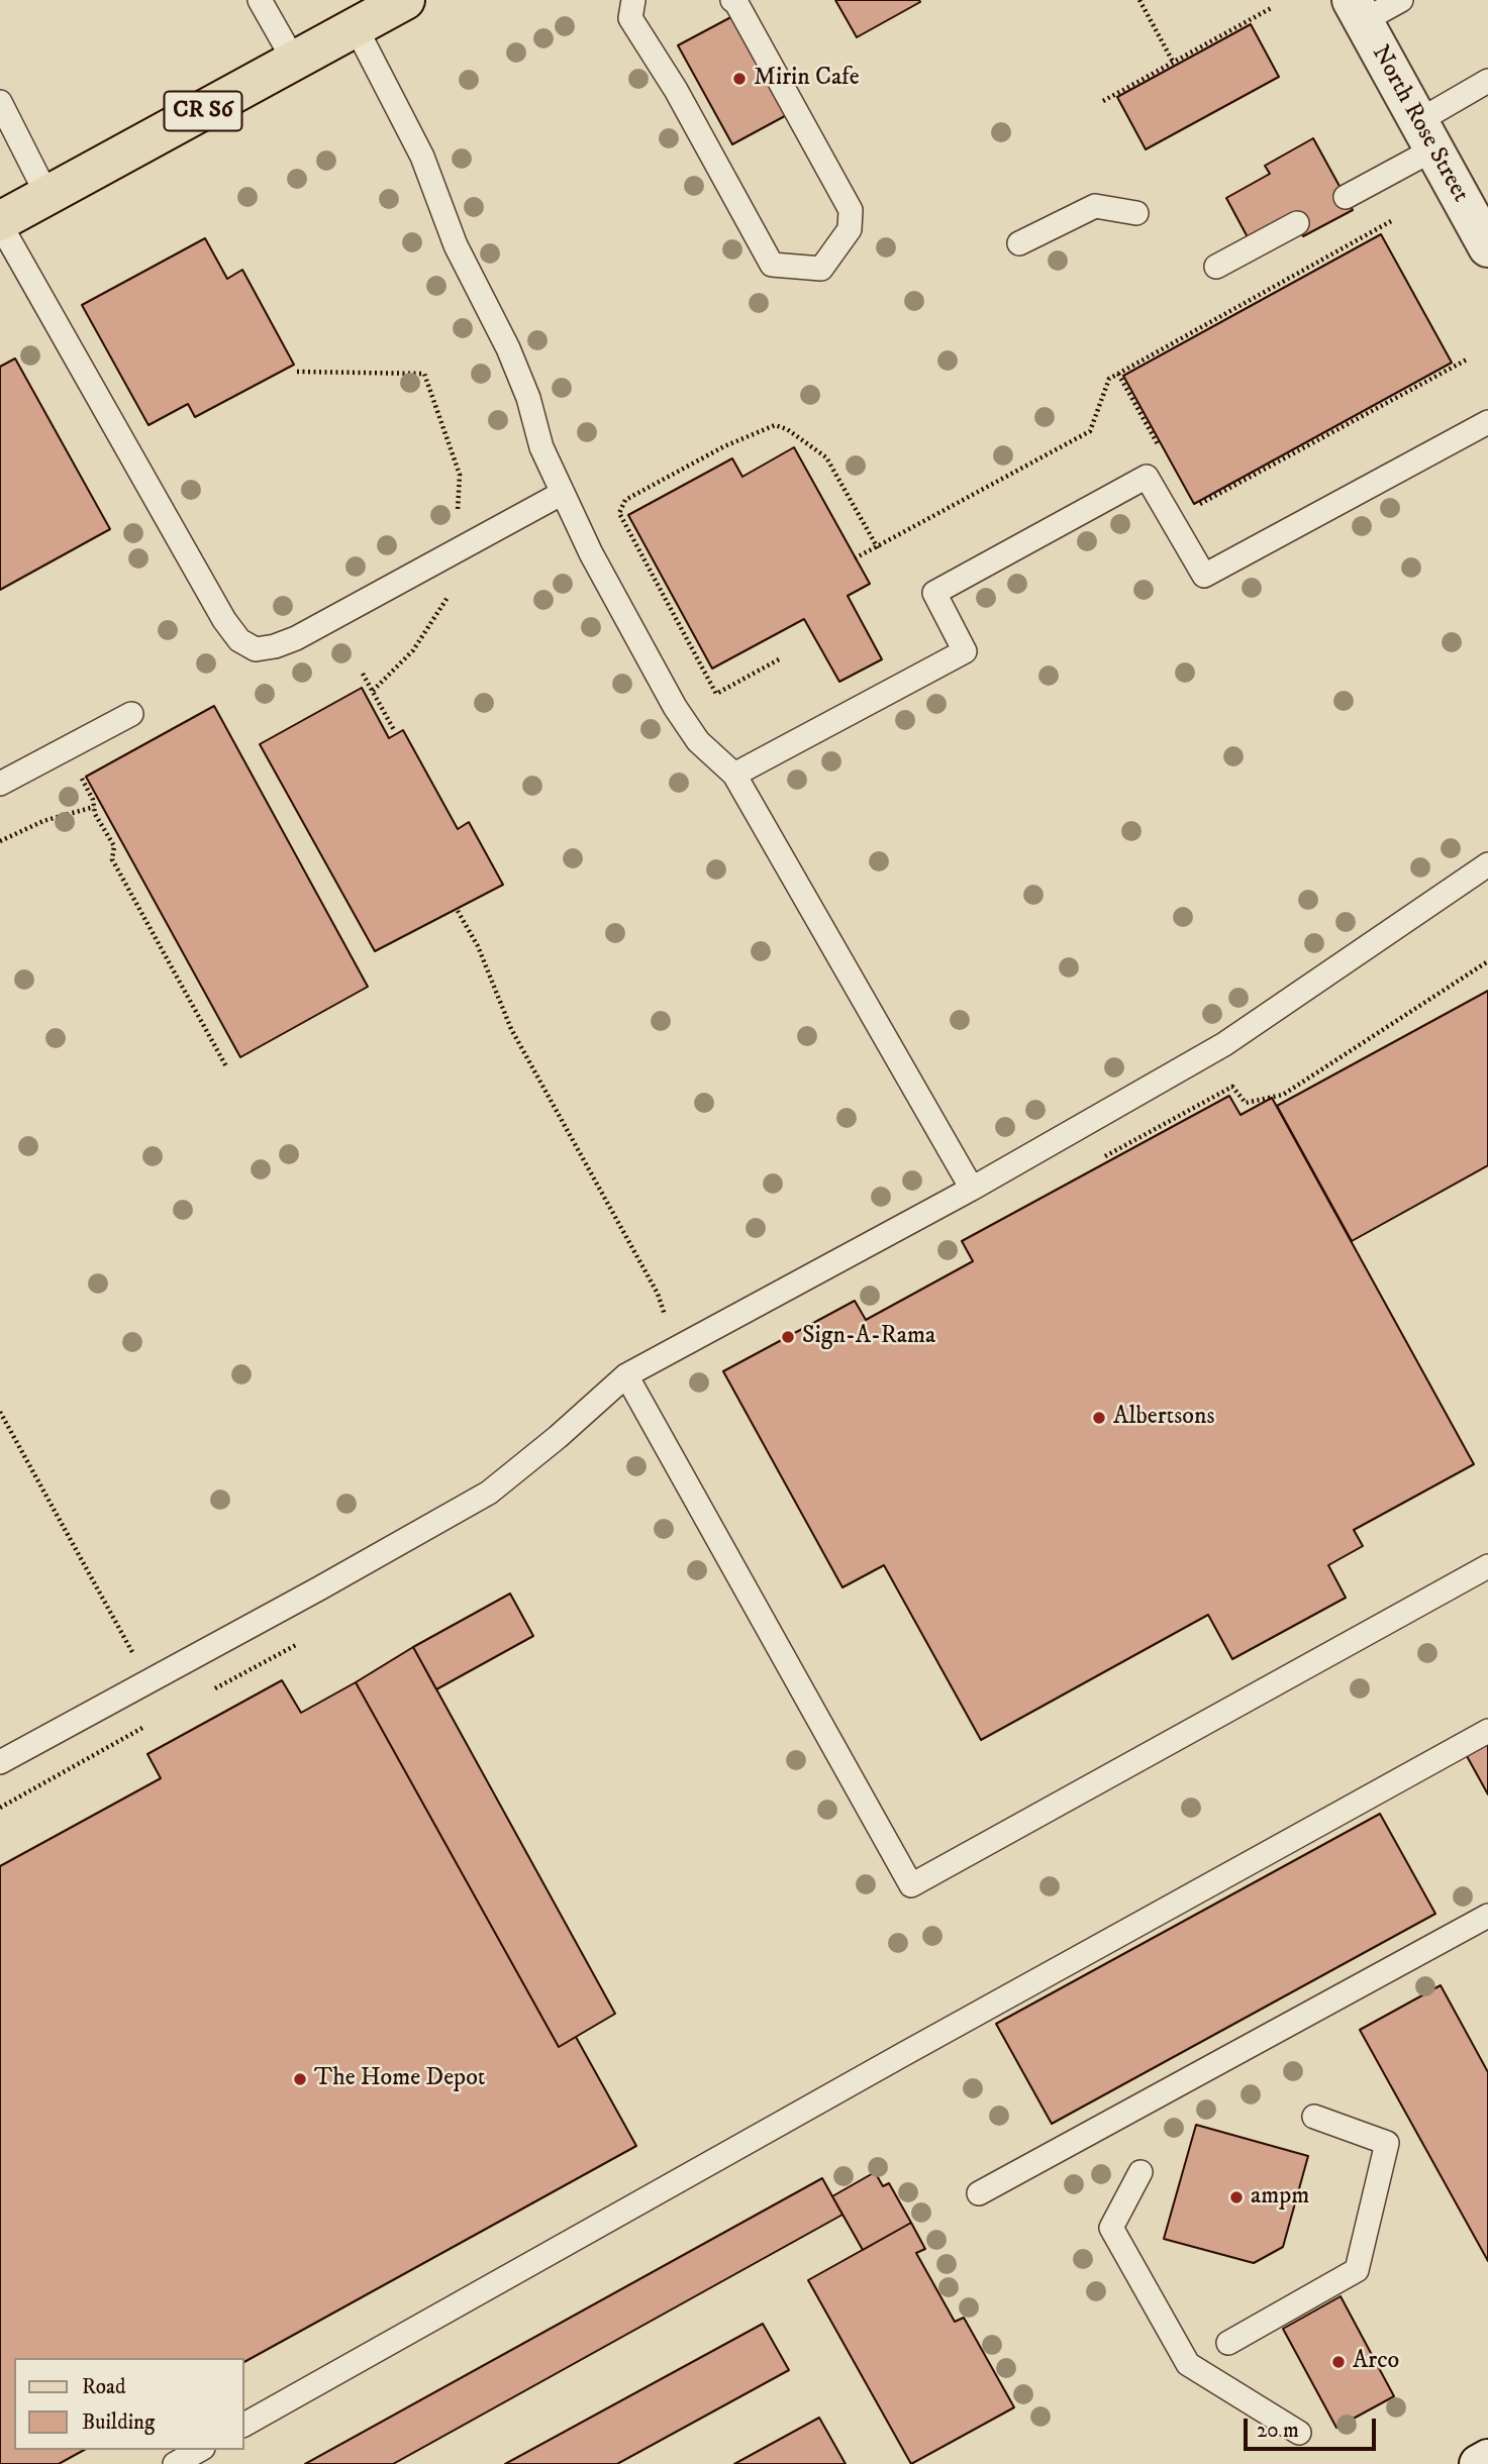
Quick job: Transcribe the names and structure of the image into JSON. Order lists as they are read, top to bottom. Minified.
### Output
{"streets":{"main road":["CR S6"],"street":["North Rose Street"]},"places":["Mirin Cafe","Sign-A-Rama","Albertsons","The Home Depot","ampm","Arco"],"legend":["Road","Building"],"scale_bar":"20 m"}
